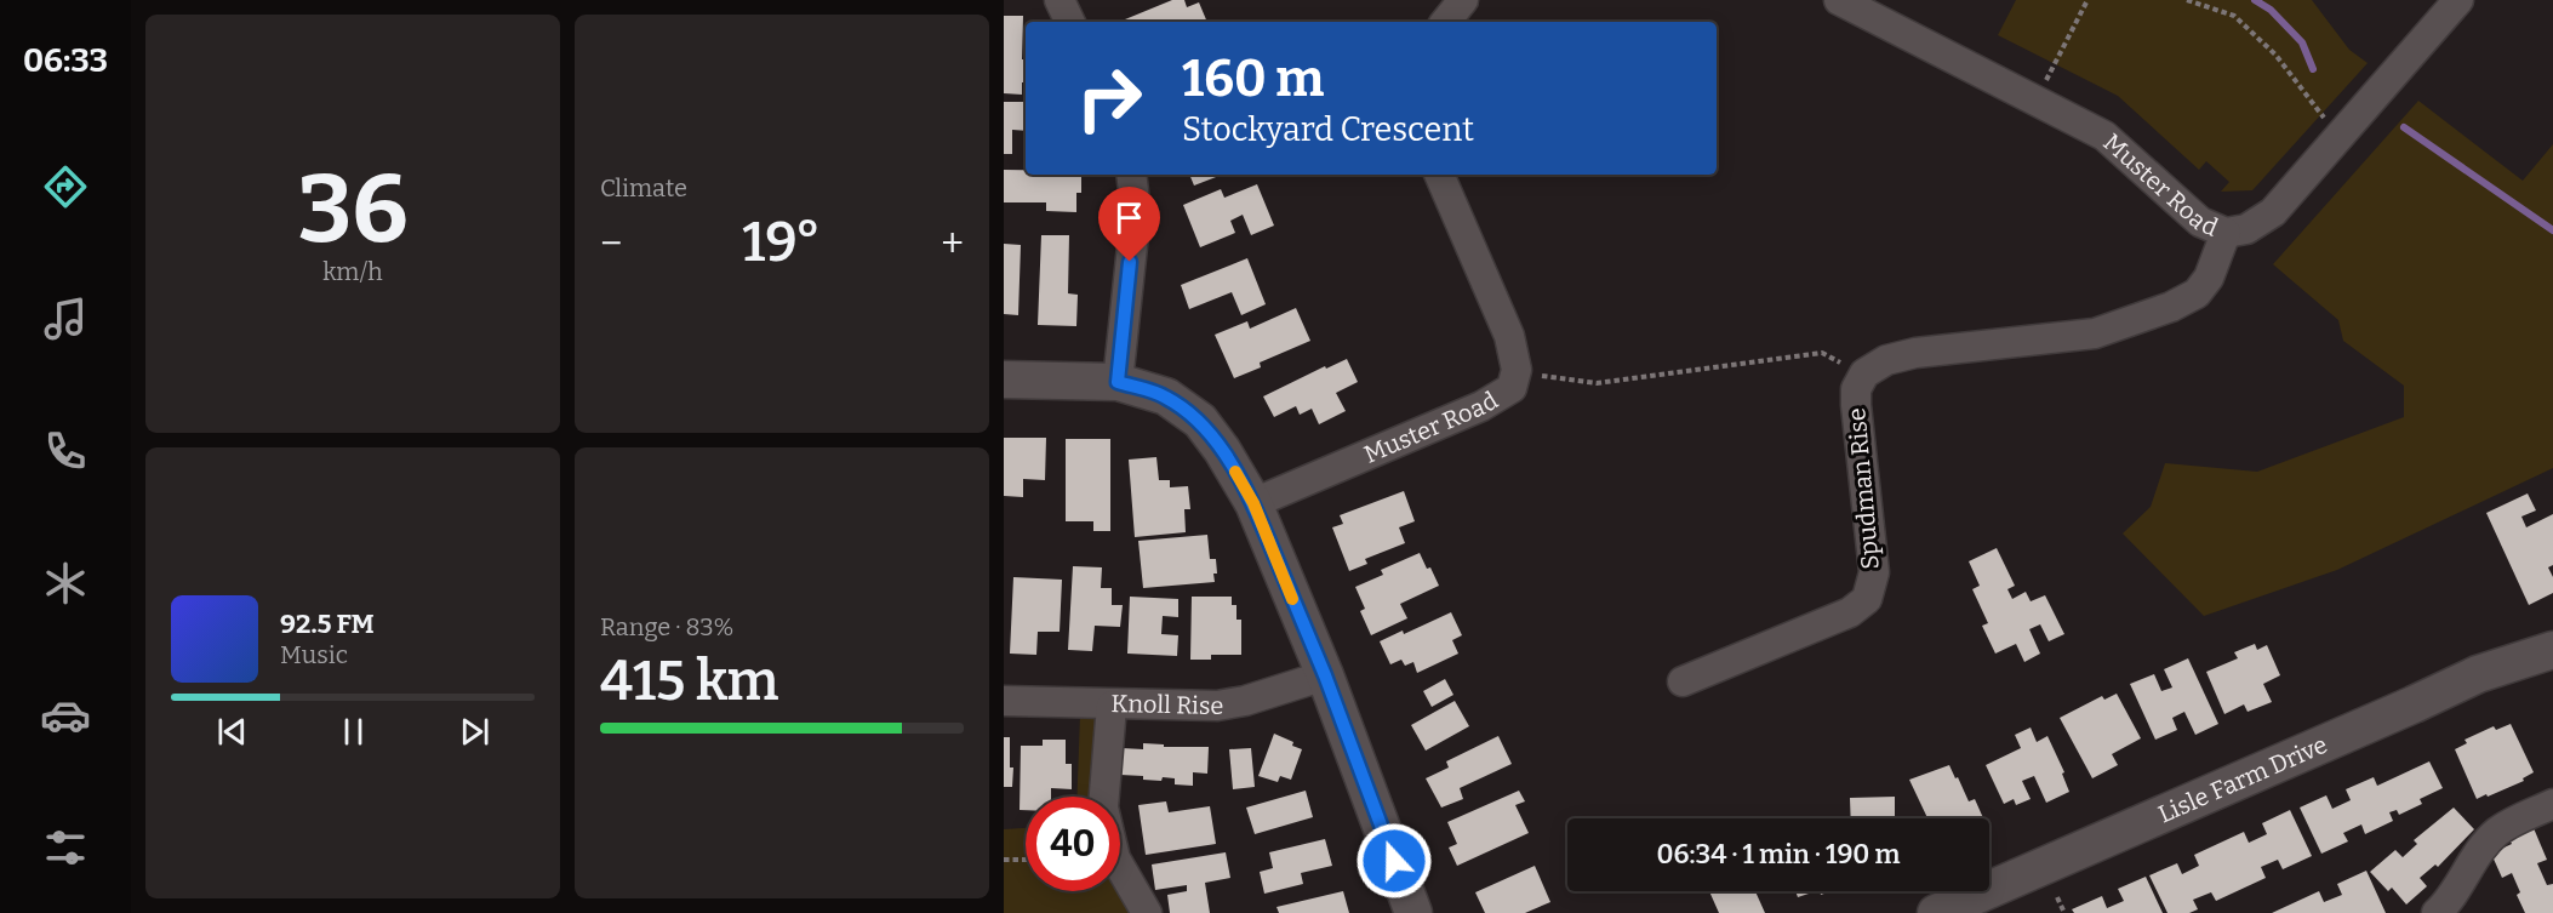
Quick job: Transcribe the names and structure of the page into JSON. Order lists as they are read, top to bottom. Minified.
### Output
{"streets":{"street":["Muster Road","Spudman Rise","Knoll Rise","Lisle Farm Drive"]},"crossings":[["Muster Road","Spudman Rise"]],"page":{"tabs":"06:33","tile":[["36","km/h"],"Climate",["Range · 83%","415 km"]],"turn":["160 m","Stockyard Crescent"],"heat":["−","19°","+"],"song":["92.5 FM","Music"],"limit":"40","trip":"06:34 · 1 min · 190 m"}}
